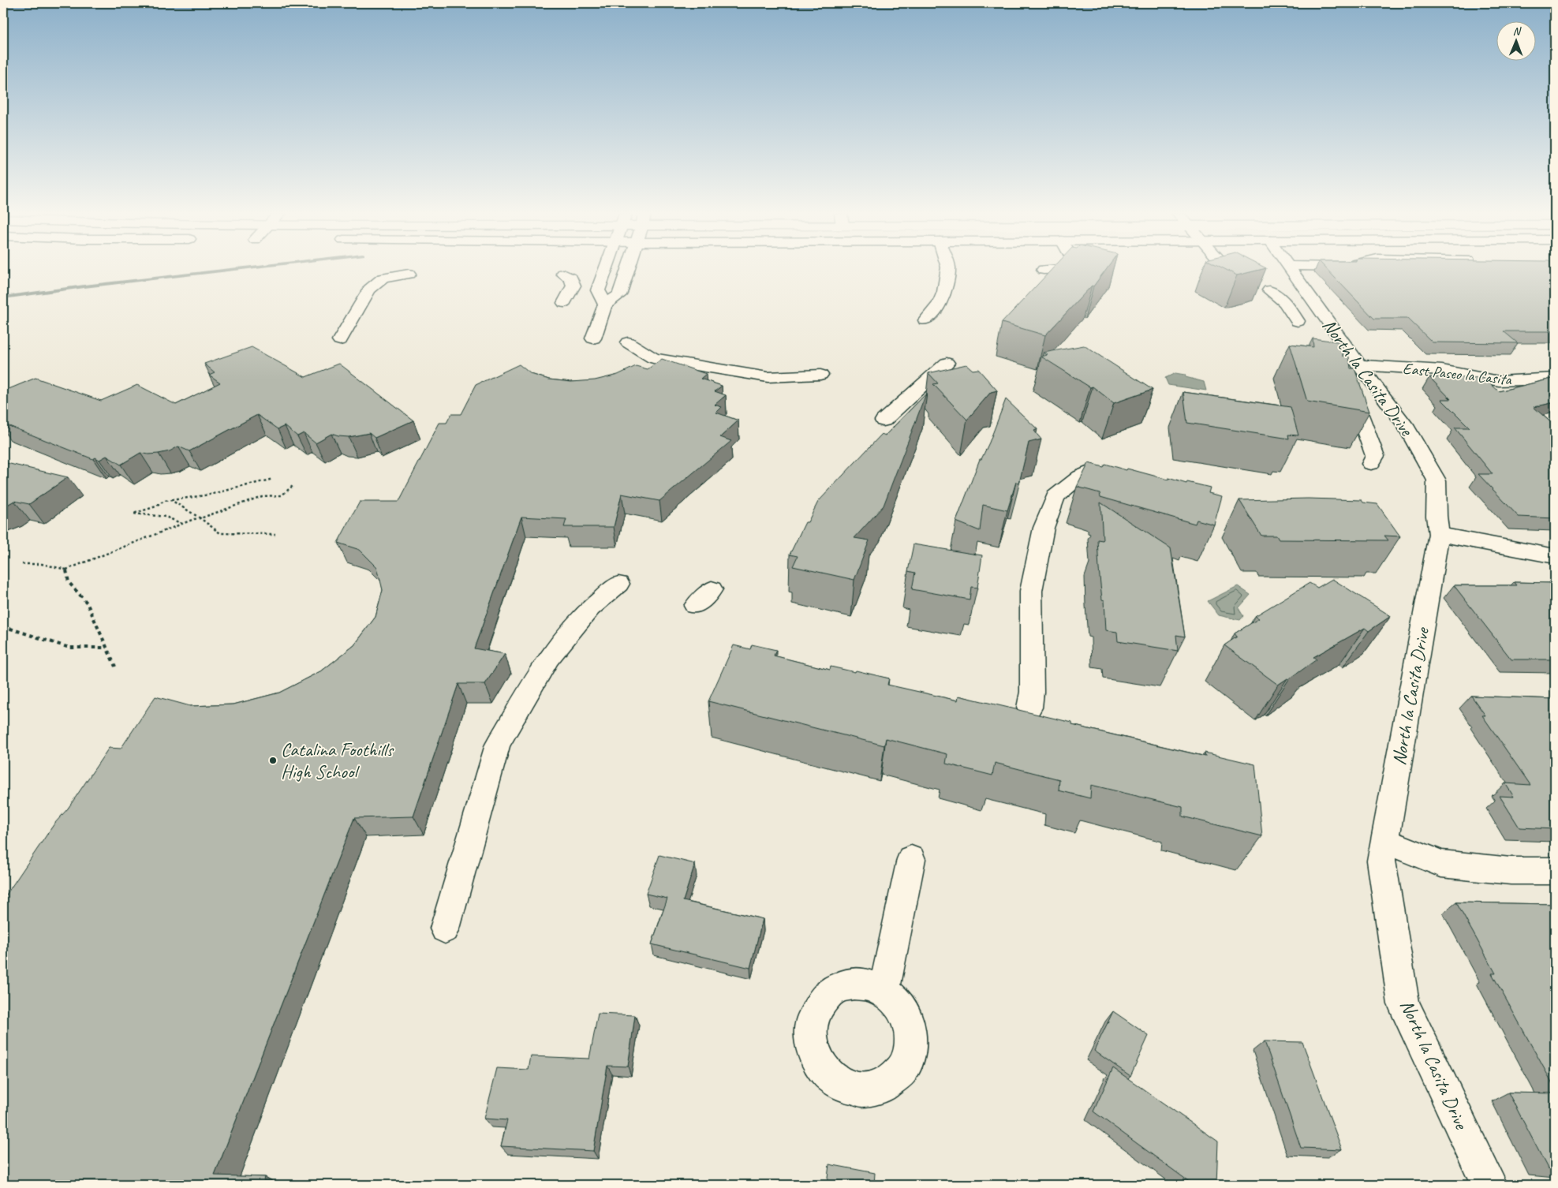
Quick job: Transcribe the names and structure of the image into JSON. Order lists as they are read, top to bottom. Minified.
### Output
{"streets":{"main road":["East Paseo la Casita","North la Casita Drive"]},"crossings":[["East Paseo la Casita","North la Casita Drive"]],"places":["Catalina Foothills High School"],"north":"top"}
